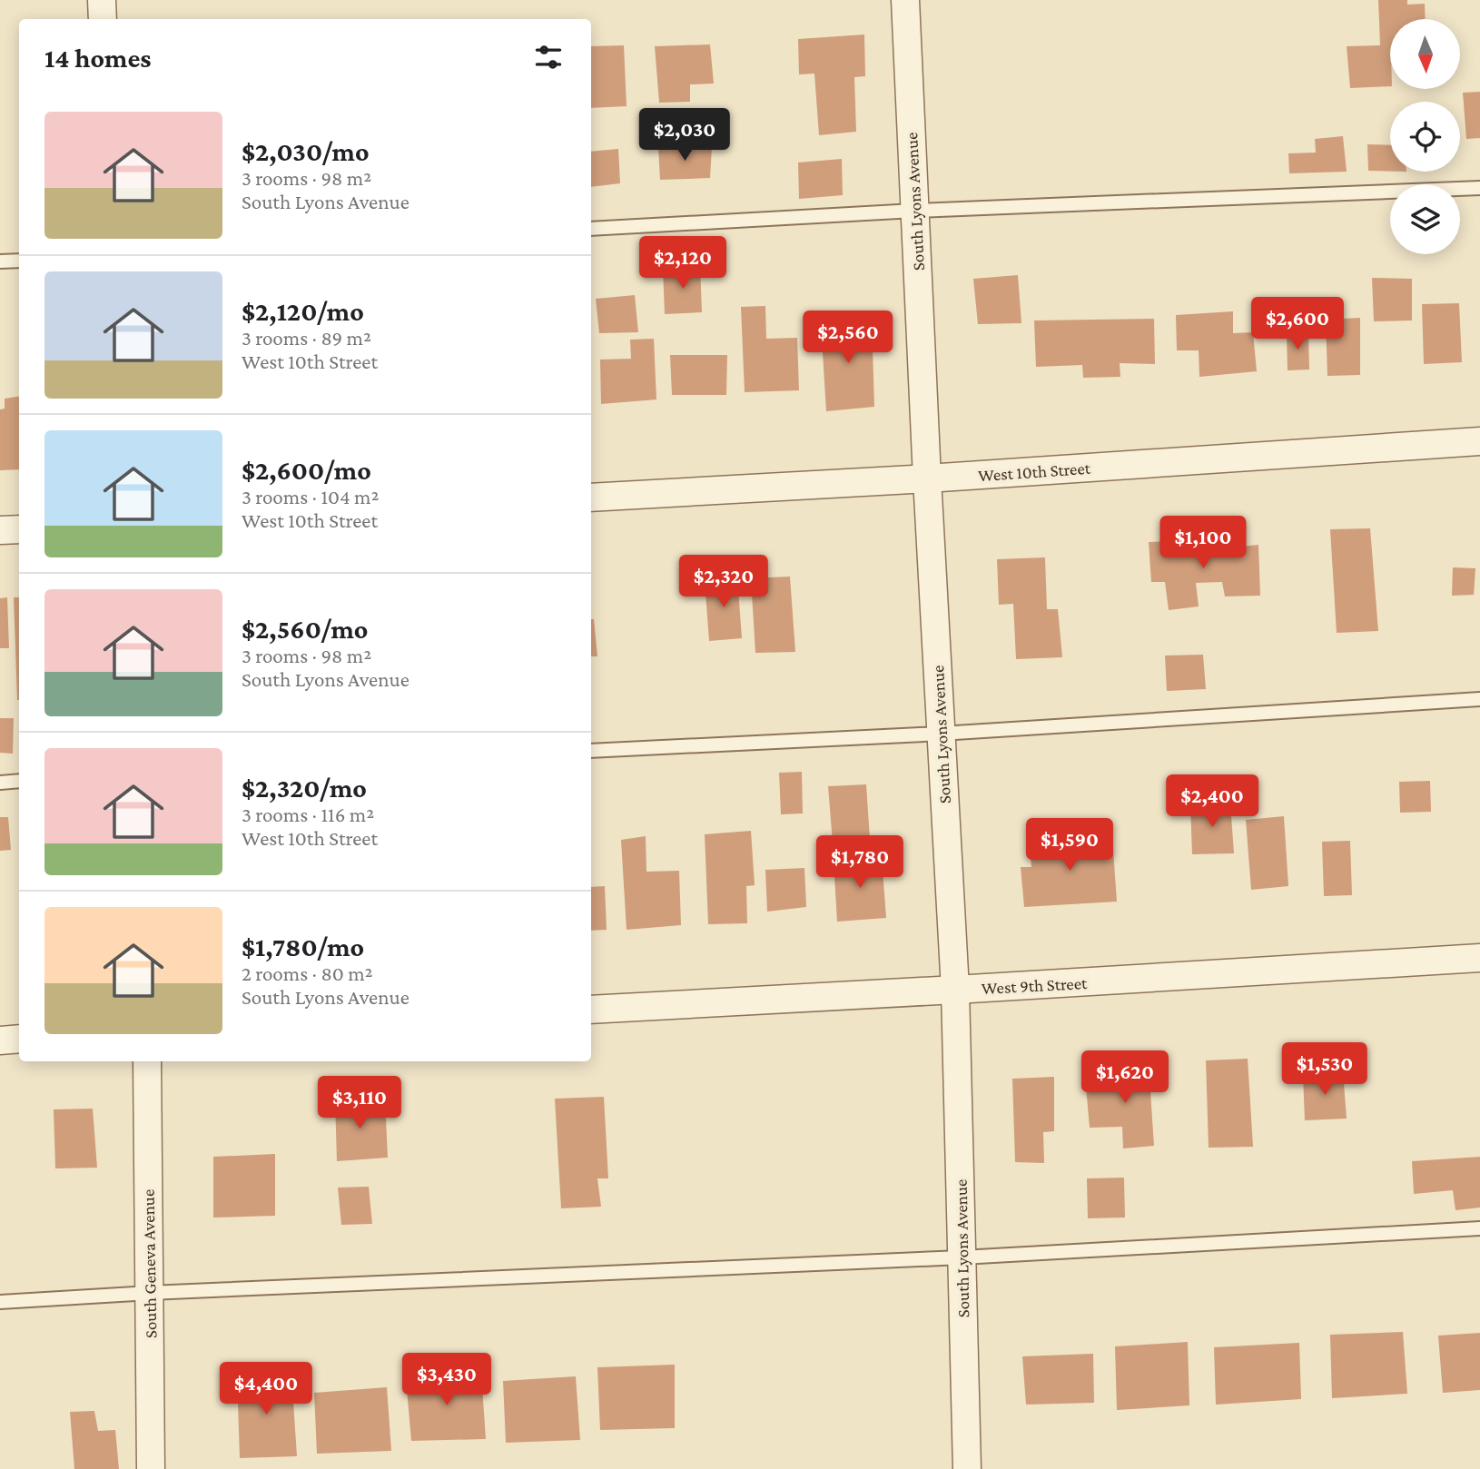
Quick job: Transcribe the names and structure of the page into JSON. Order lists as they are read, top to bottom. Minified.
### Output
{"streets":{"street":["South Lyons Avenue","West 10th Street","West 9th Street","South Geneva Avenue"]},"crossings":[["South Lyons Avenue","West 10th Street"],["South Lyons Avenue","West 9th Street"]],"north":"bottom","page":{"heading":"14 homes","list":[{"name":"$2,030/mo","note":"3 rooms · 98 m² · South Lyons Avenue"},{"name":"$2,120/mo","note":"3 rooms · 89 m² · West 10th Street"},{"name":"$2,600/mo","note":"3 rooms · 104 m² · West 10th Street"},{"name":"$2,560/mo","note":"3 rooms · 98 m² · South Lyons Avenue"},{"name":"$2,320/mo","note":"3 rooms · 116 m² · West 10th Street"},{"name":"$1,780/mo","note":"2 rooms · 80 m² · South Lyons Avenue"}],"price":["$2,030","$2,120","$2,600","$2,560","$1,100","$2,320","$2,400","$1,590","$1,780","$1,530","$1,620","$3,110","$3,430","$4,400"]}}
